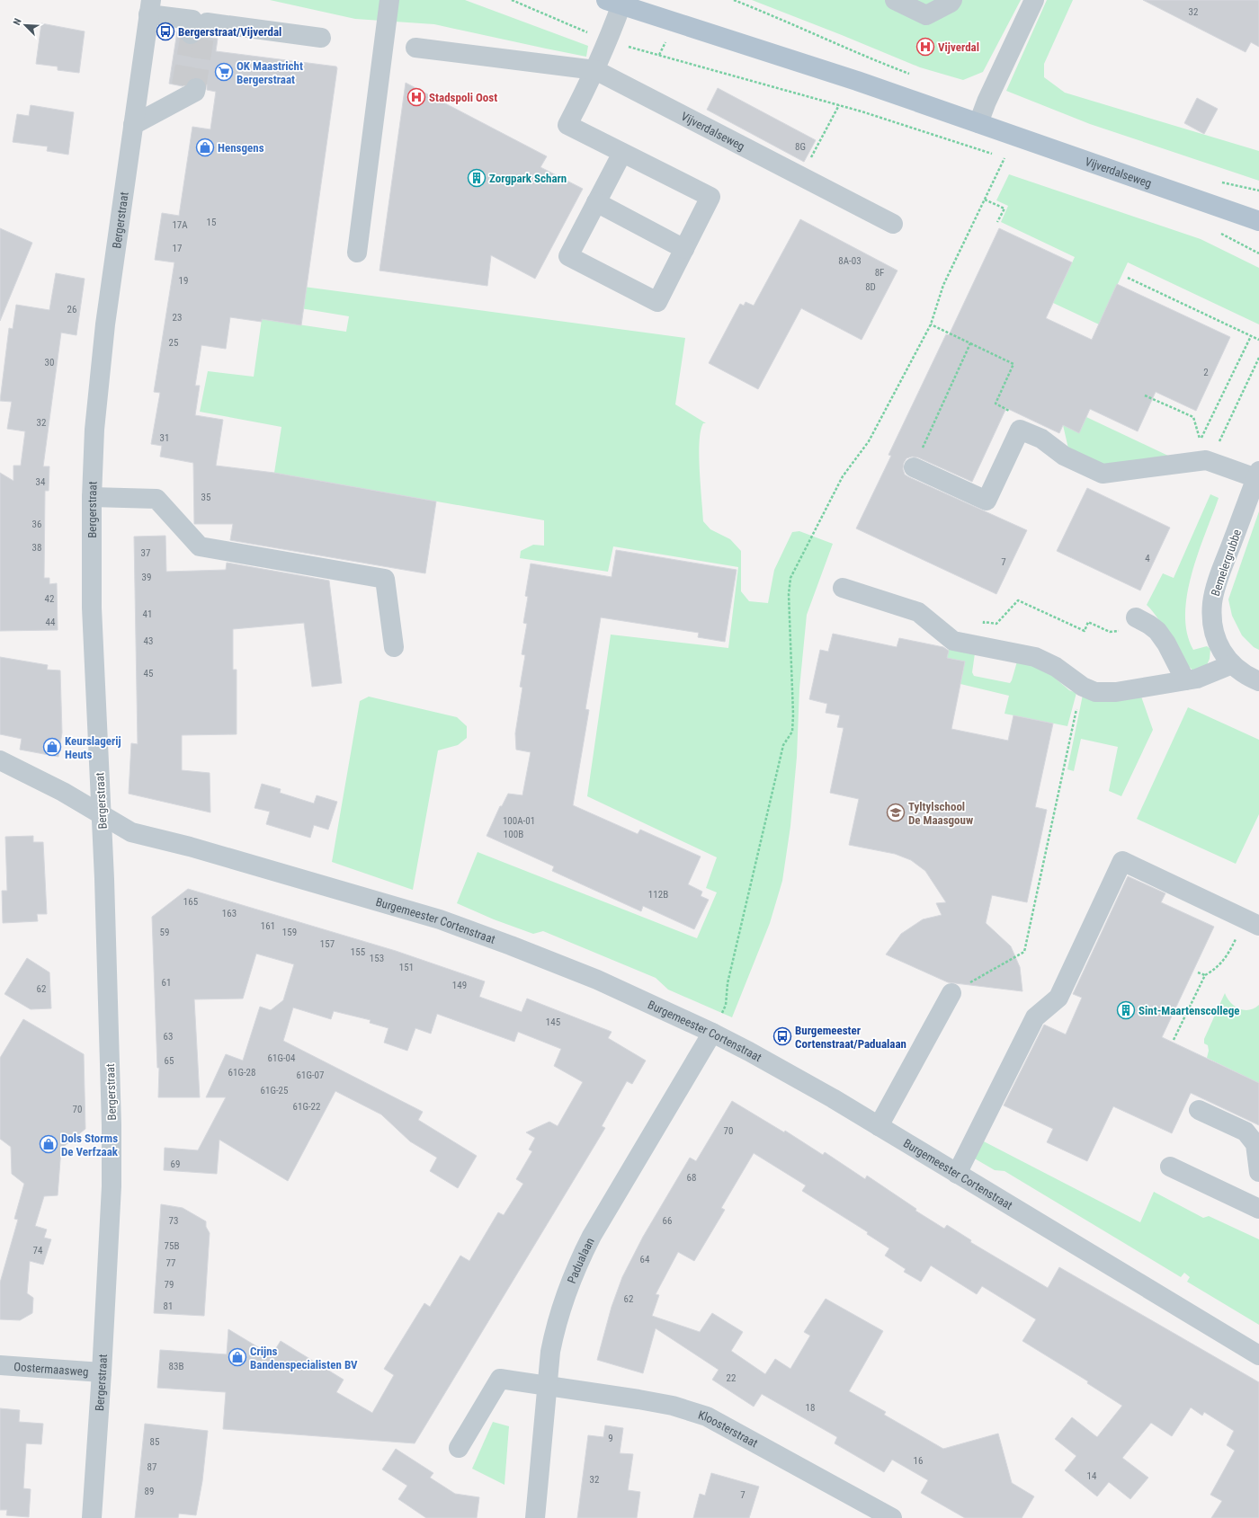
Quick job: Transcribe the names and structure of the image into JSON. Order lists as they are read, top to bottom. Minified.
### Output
{"streets":{"main road":["Vijverdalseweg"],"street":["Bergerstraat","Bemelergrubbe","Burgemeester Cortenstraat","Padualaan","Oostermaasweg","Kloosterstraat"]},"crossings":[["Bergerstraat","Burgemeester Cortenstraat"],["Bergerstraat","Oostermaasweg"],["Burgemeester Cortenstraat","Padualaan"],["Padualaan","Kloosterstraat"]],"places":{"bus stop":["Bergerstraat/Vijverdal","Burgemeester Cortenstraat/Padualaan"],"hospital":["Vijverdal","Stadspoli Oost"],"supermarket":["OK Maastricht Bergerstraat"],"shop":["Hensgens","Keurslagerij Heuts","Dols Storms De Verfzaak","Crijns Bandenspecialisten BV"],"building":["Zorgpark Scharn","Sint-Maartenscollege"],"school or university":["Tyltylschool De Maasgouw"]},"house_numbers":["32","8G","15","17A","17","8A-03","8F","19","8D","26","23","25","30","2","32","31","34","35","36","38","37","4","7","39","42","41","44","43","45","100A-01","100B","112B","165","163","161","59","159","157","155","153","151","61","149","62","145","63","61G-04","65","61G-28","61G-07","61G-25","61G-22","70","70","69","68","73","66","75B","74","64","77","79","62","81","83B","22","18","9","85","16","87","14","32","89","7"],"north":"top left"}
